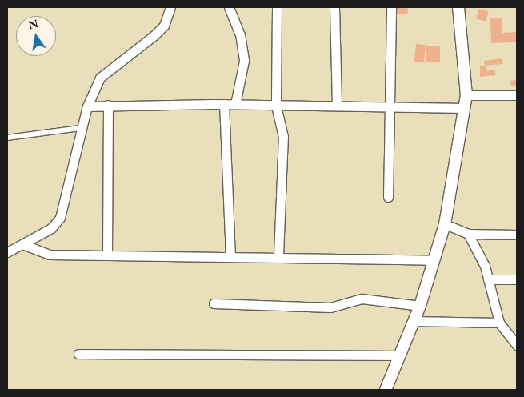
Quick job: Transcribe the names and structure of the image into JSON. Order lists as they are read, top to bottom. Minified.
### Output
{"north":"top"}
